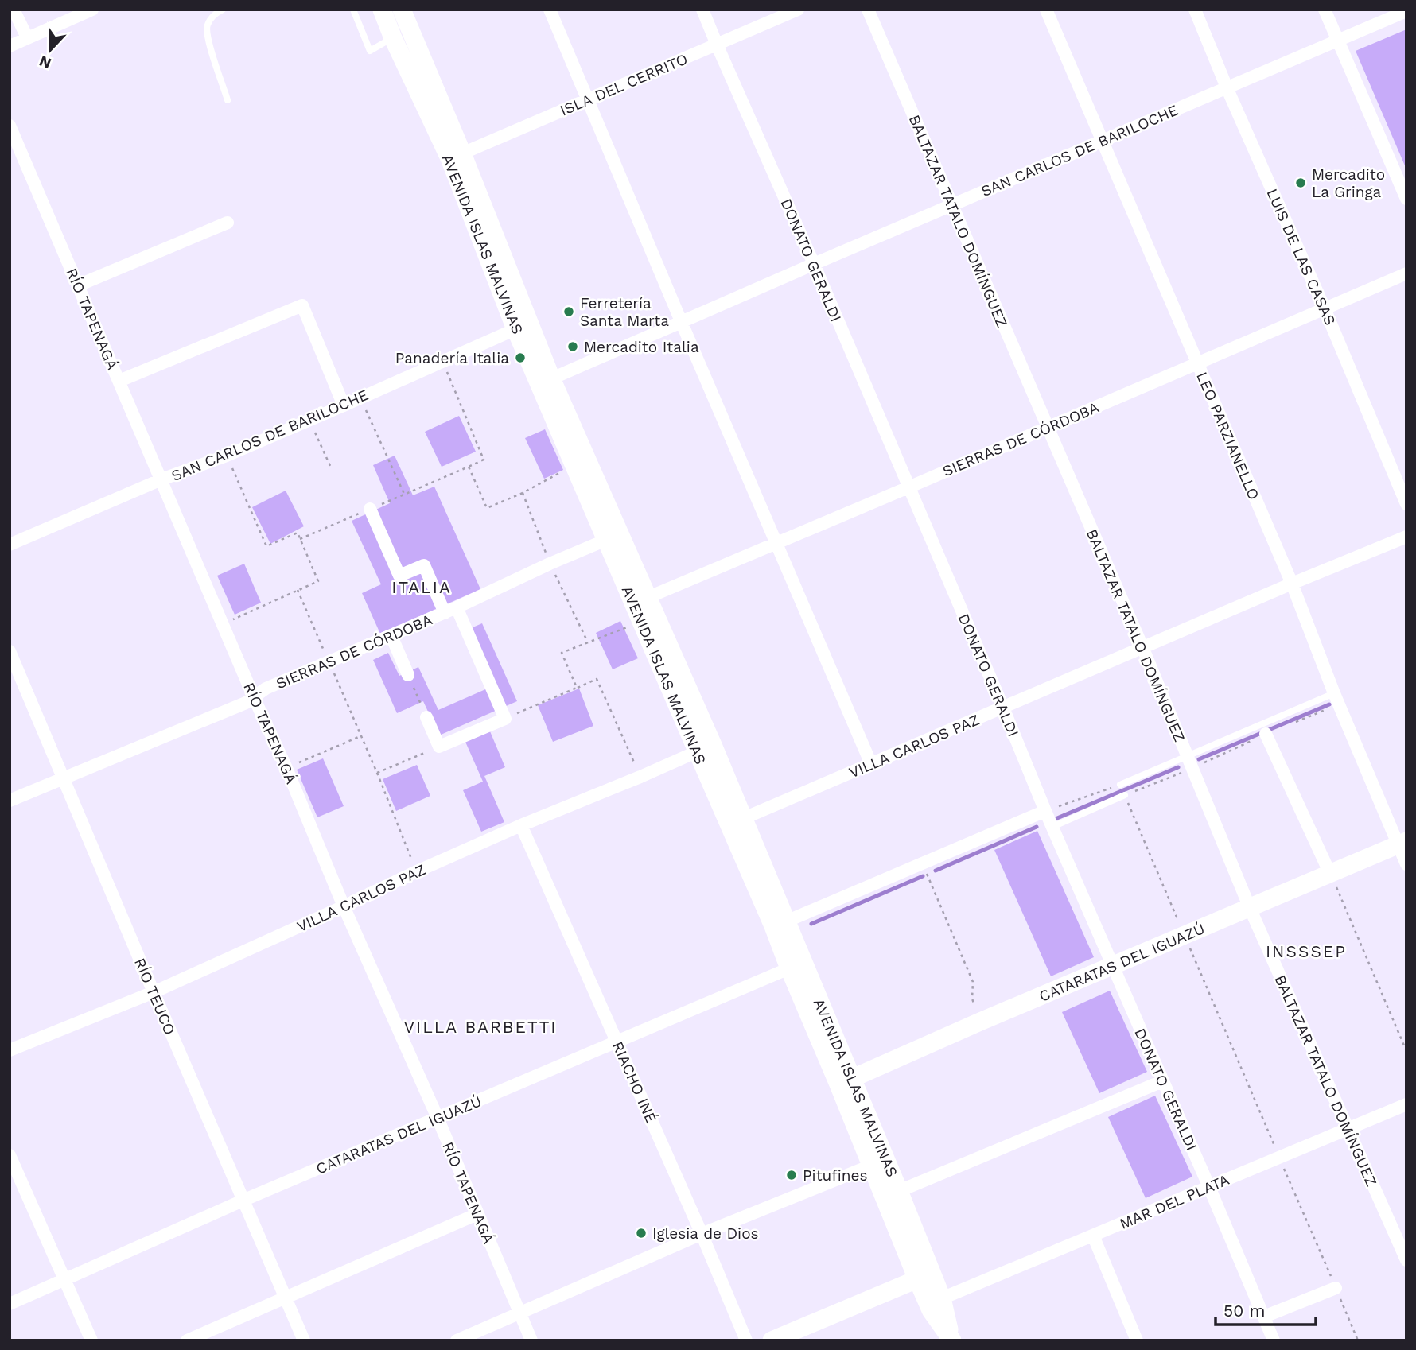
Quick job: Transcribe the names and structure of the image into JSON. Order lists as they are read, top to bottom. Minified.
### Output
{"streets":{"main road":["AVENIDA ISLAS MALVINAS","CATARATAS DEL IGUAZÚ"],"street":["ISLA DEL CERRITO","SAN CARLOS DE BARILOCHE","BALTAZAR TATALO DOMÍNGUEZ","LUIS DE LAS CASAS","DONATO GERALDI","RÍO TAPENAGÁ","LEO PARZIANELLO","SIERRAS DE CÓRDOBA","VILLA CARLOS PAZ","RÍO TEUCO","RIACHO INÉ","MAR DEL PLATA"]},"crossings":[["ISLA DEL CERRITO","AVENIDA ISLAS MALVINAS"],["ISLA DEL CERRITO","DONATO GERALDI"],["SAN CARLOS DE BARILOCHE","BALTAZAR TATALO DOMÍNGUEZ"],["SAN CARLOS DE BARILOCHE","AVENIDA ISLAS MALVINAS"],["SAN CARLOS DE BARILOCHE","LUIS DE LAS CASAS"],["SAN CARLOS DE BARILOCHE","DONATO GERALDI"],["SAN CARLOS DE BARILOCHE","RÍO TAPENAGÁ"],["SAN CARLOS DE BARILOCHE","LEO PARZIANELLO"],["BALTAZAR TATALO DOMÍNGUEZ","SIERRAS DE CÓRDOBA"],["BALTAZAR TATALO DOMÍNGUEZ","VILLA CARLOS PAZ"],["BALTAZAR TATALO DOMÍNGUEZ","CATARATAS DEL IGUAZÚ"],["BALTAZAR TATALO DOMÍNGUEZ","MAR DEL PLATA"],["AVENIDA ISLAS MALVINAS","SIERRAS DE CÓRDOBA"],["AVENIDA ISLAS MALVINAS","VILLA CARLOS PAZ"],["AVENIDA ISLAS MALVINAS","CATARATAS DEL IGUAZÚ"],["AVENIDA ISLAS MALVINAS","MAR DEL PLATA"],["LUIS DE LAS CASAS","SIERRAS DE CÓRDOBA"],["DONATO GERALDI","SIERRAS DE CÓRDOBA"],["DONATO GERALDI","VILLA CARLOS PAZ"],["DONATO GERALDI","CATARATAS DEL IGUAZÚ"],["DONATO GERALDI","MAR DEL PLATA"],["RÍO TAPENAGÁ","SIERRAS DE CÓRDOBA"],["RÍO TAPENAGÁ","VILLA CARLOS PAZ"],["RÍO TAPENAGÁ","CATARATAS DEL IGUAZÚ"],["LEO PARZIANELLO","SIERRAS DE CÓRDOBA"],["LEO PARZIANELLO","VILLA CARLOS PAZ"],["LEO PARZIANELLO","CATARATAS DEL IGUAZÚ"],["SIERRAS DE CÓRDOBA","RÍO TEUCO"],["VILLA CARLOS PAZ","RÍO TEUCO"],["VILLA CARLOS PAZ","RIACHO INÉ"],["CATARATAS DEL IGUAZÚ","RÍO TEUCO"],["CATARATAS DEL IGUAZÚ","RIACHO INÉ"]],"districts":["ITALIA","INSSSEP","VILLA BARBETTI"],"places":["Mercadito La Gringa","Ferretería Santa Marta","Mercadito Italia","Panadería Italia","Pitufines","Iglesia de Dios"],"scale_bar":"50 m","north":"bottom"}
